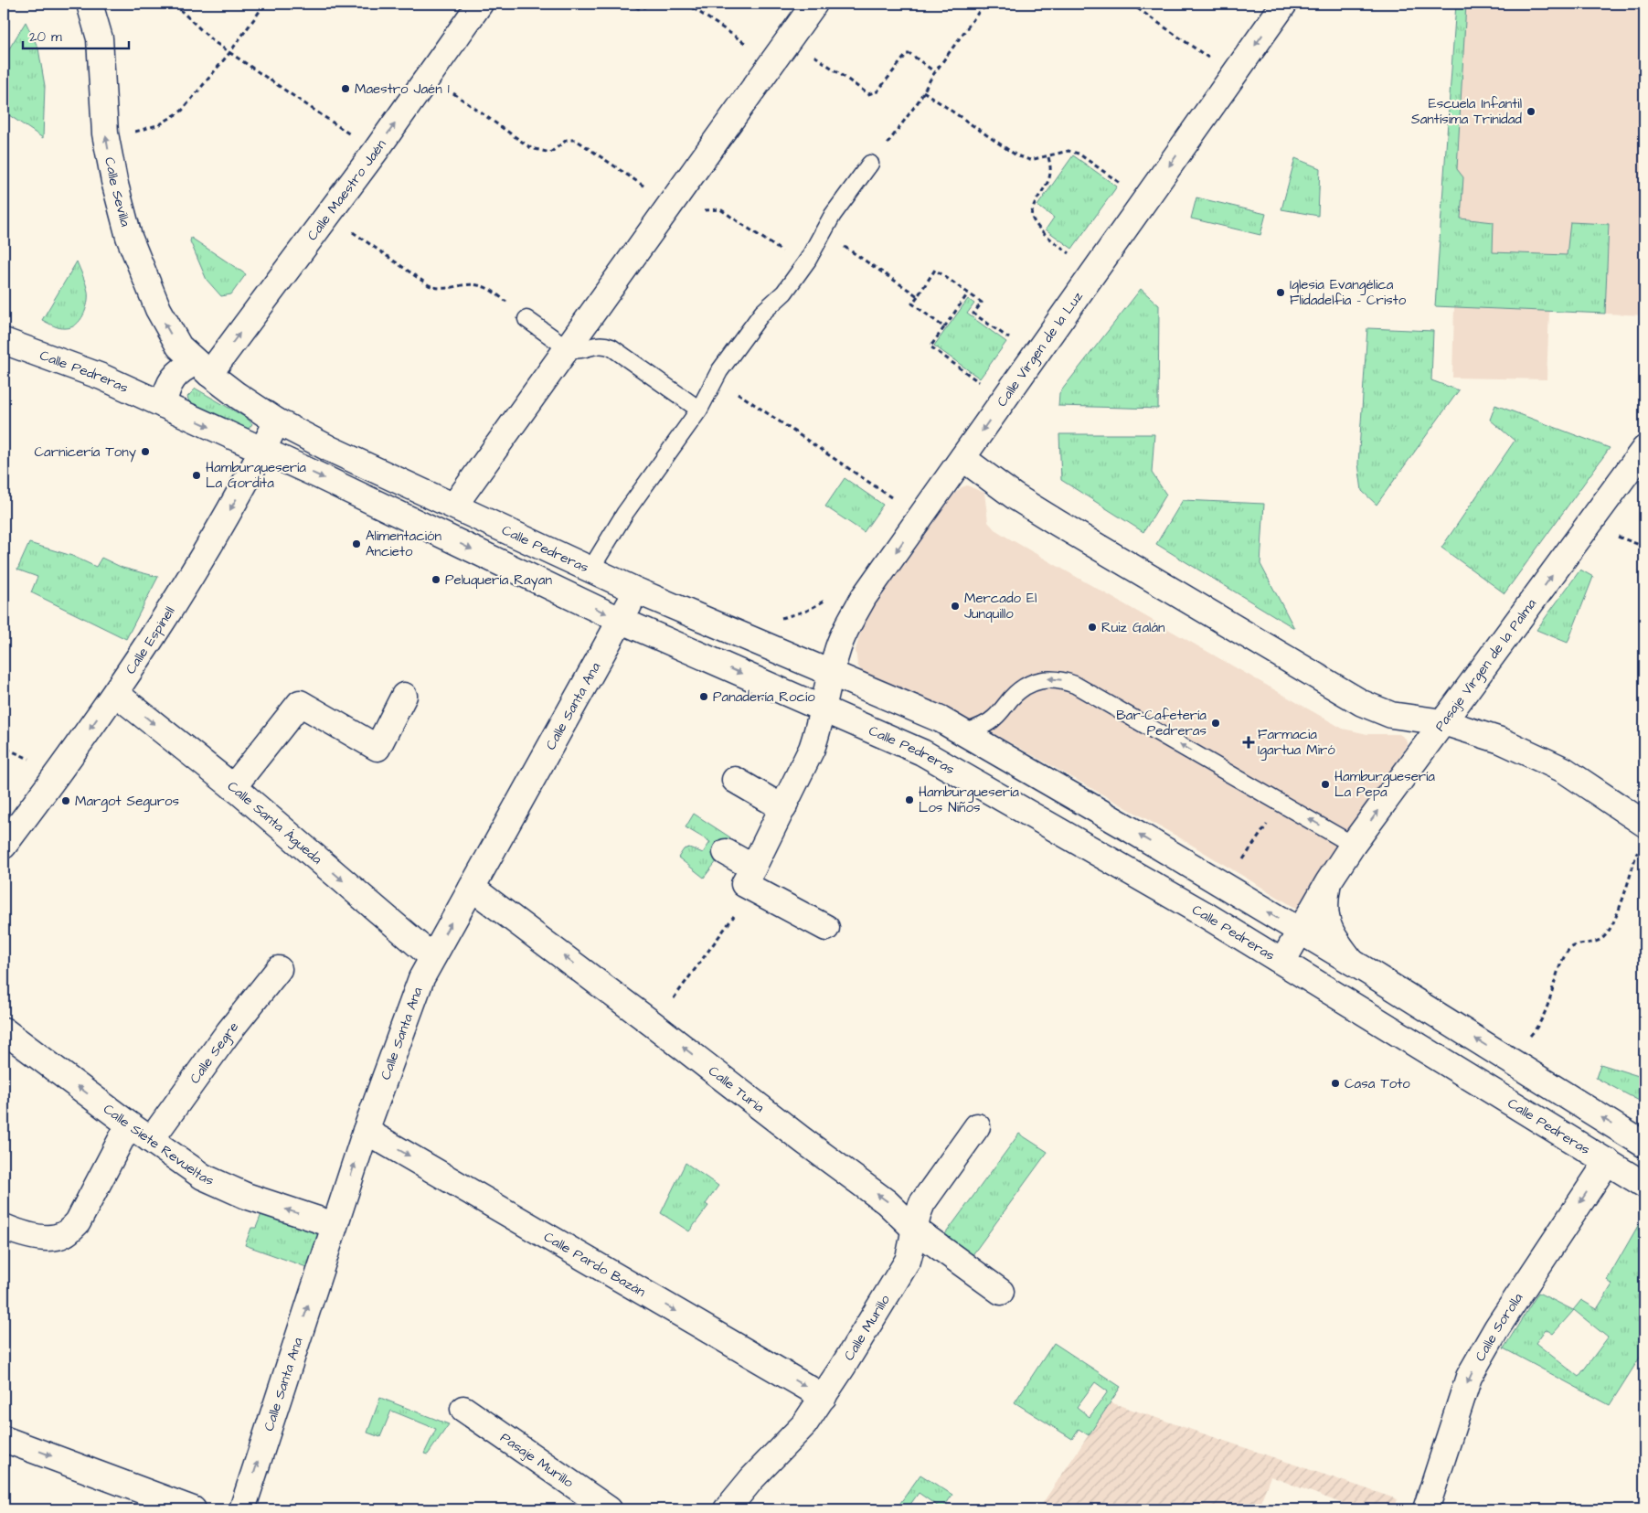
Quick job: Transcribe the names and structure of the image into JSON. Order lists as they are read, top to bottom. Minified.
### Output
{"streets":{"street":["Calle Maestro Jaén","Calle Sevilla","Calle Virgen de la Luz","Calle Pedreras","Calle Espinell","Pasaje Virgen de la Palma","Calle Santa Ana","Calle Santa Águeda","Calle Segre","Calle Turia","Calle Siete Revueltas","Calle Pardo Bazán","Calle Murillo","Calle Sorolla","Pasaje Murillo"]},"crossings":[["Calle Maestro Jaén","Calle Sevilla"],["Calle Maestro Jaén","Calle Pedreras"],["Calle Sevilla","Calle Pedreras"],["Calle Virgen de la Luz","Calle Pedreras"],["Calle Pedreras","Calle Espinell"],["Calle Pedreras","Pasaje Virgen de la Palma"],["Calle Pedreras","Calle Santa Ana"],["Calle Pedreras","Calle Sorolla"],["Calle Espinell","Calle Santa Águeda"],["Calle Santa Ana","Calle Santa Águeda"],["Calle Santa Ana","Calle Turia"],["Calle Santa Ana","Calle Siete Revueltas"],["Calle Santa Ana","Calle Pardo Bazán"],["Calle Segre","Calle Siete Revueltas"],["Calle Turia","Calle Murillo"],["Calle Pardo Bazán","Calle Murillo"]],"one_way":["Calle Maestro Jaén","Calle Sevilla","Calle Virgen de la Luz","Calle Espinell","Pasaje Virgen de la Palma","Calle Santa Ana","Calle Santa Águeda","Calle Turia","Calle Siete Revueltas","Calle Pardo Bazán","Calle Sorolla"],"places":{"other":["Maestro Jaén 1","Escuela Infantil Santísima Trinidad","Iglesia Evangélica Flidadelfia - Cristo","Carnicería Tony","Hamburguesería La Gordita","Alimentación Ancieto","Peluquería Rayan","Mercado El Junquillo","Ruiz Galán","Panadería Rocío","Bar-Cafetería Pedreras","Hamburguesería La Pepa","Hamburguesería Los Niños","Margot Seguros","Casa Toto"],"health":["Farmacia Igartua Miró"]},"scale_bar":"20 m"}
